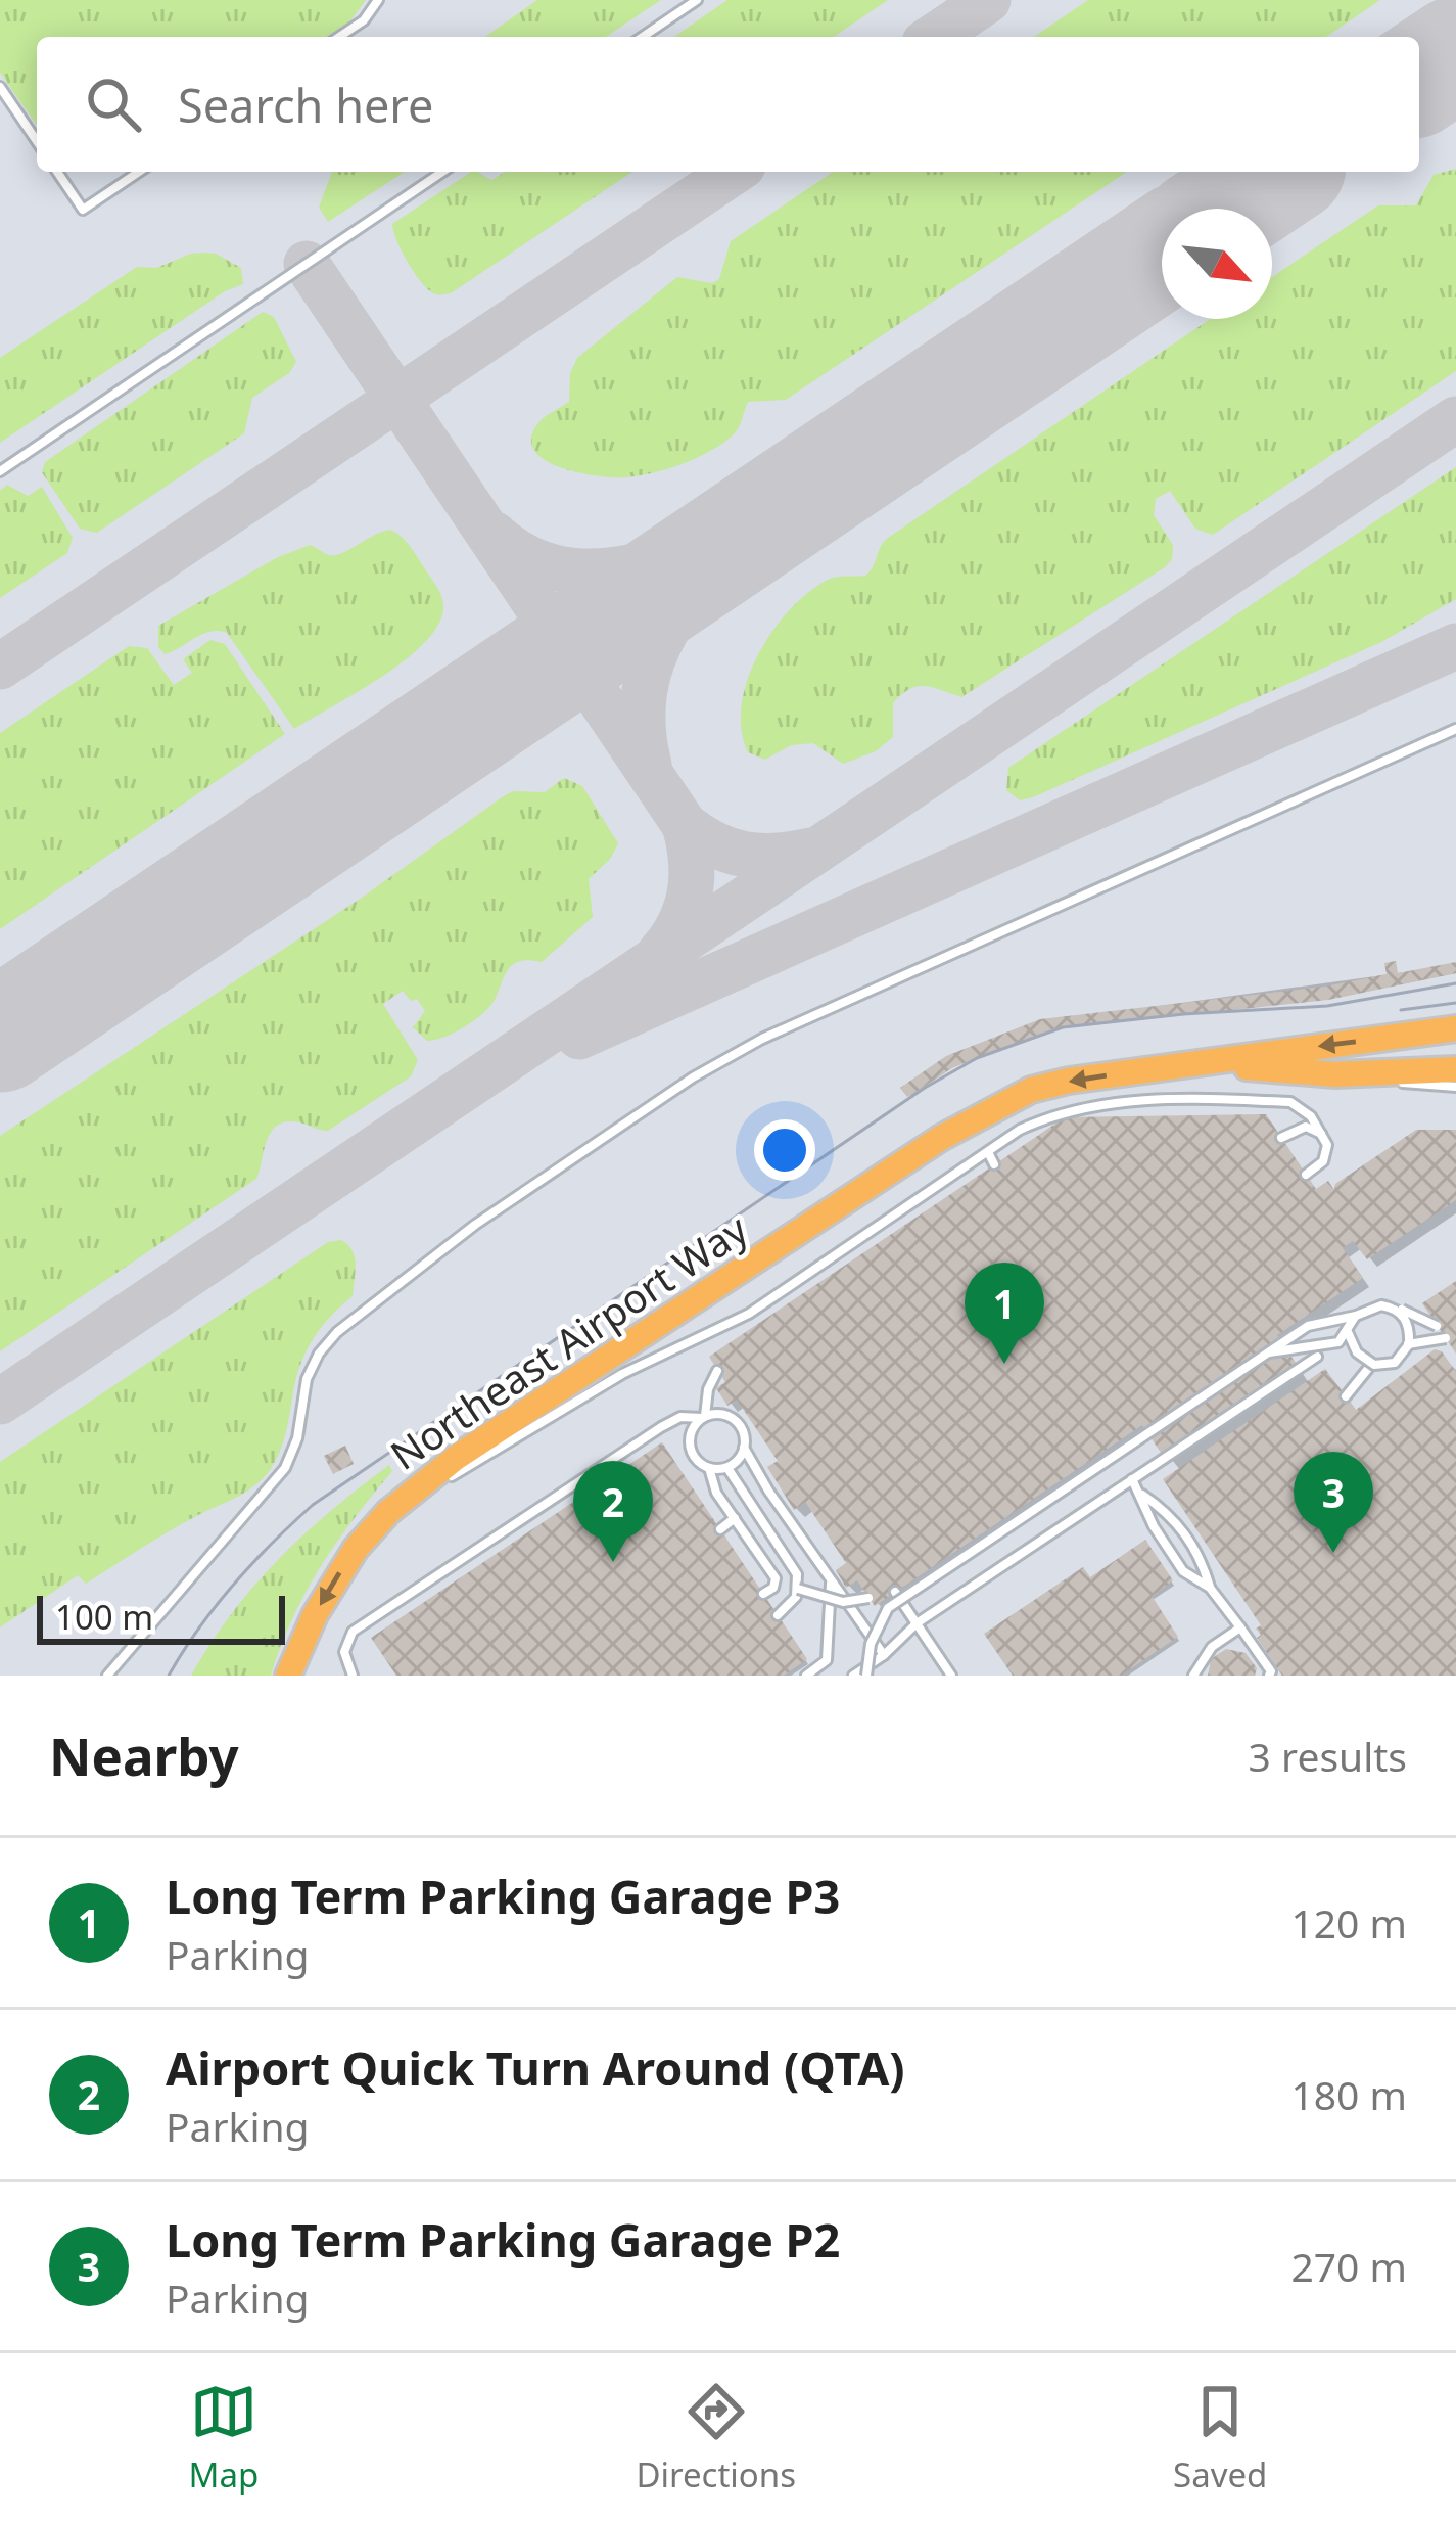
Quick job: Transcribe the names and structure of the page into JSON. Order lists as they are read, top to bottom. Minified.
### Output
{"streets":{"main road":["Northeast Airport Way"]},"one_way":["Northeast Airport Way"],"scale_bar":"100 m","north":"bottom right","page":{"search":"Search here","pins":["1","3","2"],"scale":"100 m","heading":["Nearby","3 results"],"list":[{"mark":"1","name":"Long Term Parking Garage P3","note":"Parking","value":"120 m"},{"mark":"2","name":"Airport Quick Turn Around (QTA)","note":"Parking","value":"180 m"},{"mark":"3","name":"Long Term Parking Garage P2","note":"Parking","value":"270 m"}],"nav":["Map","Directions","Saved"]}}
